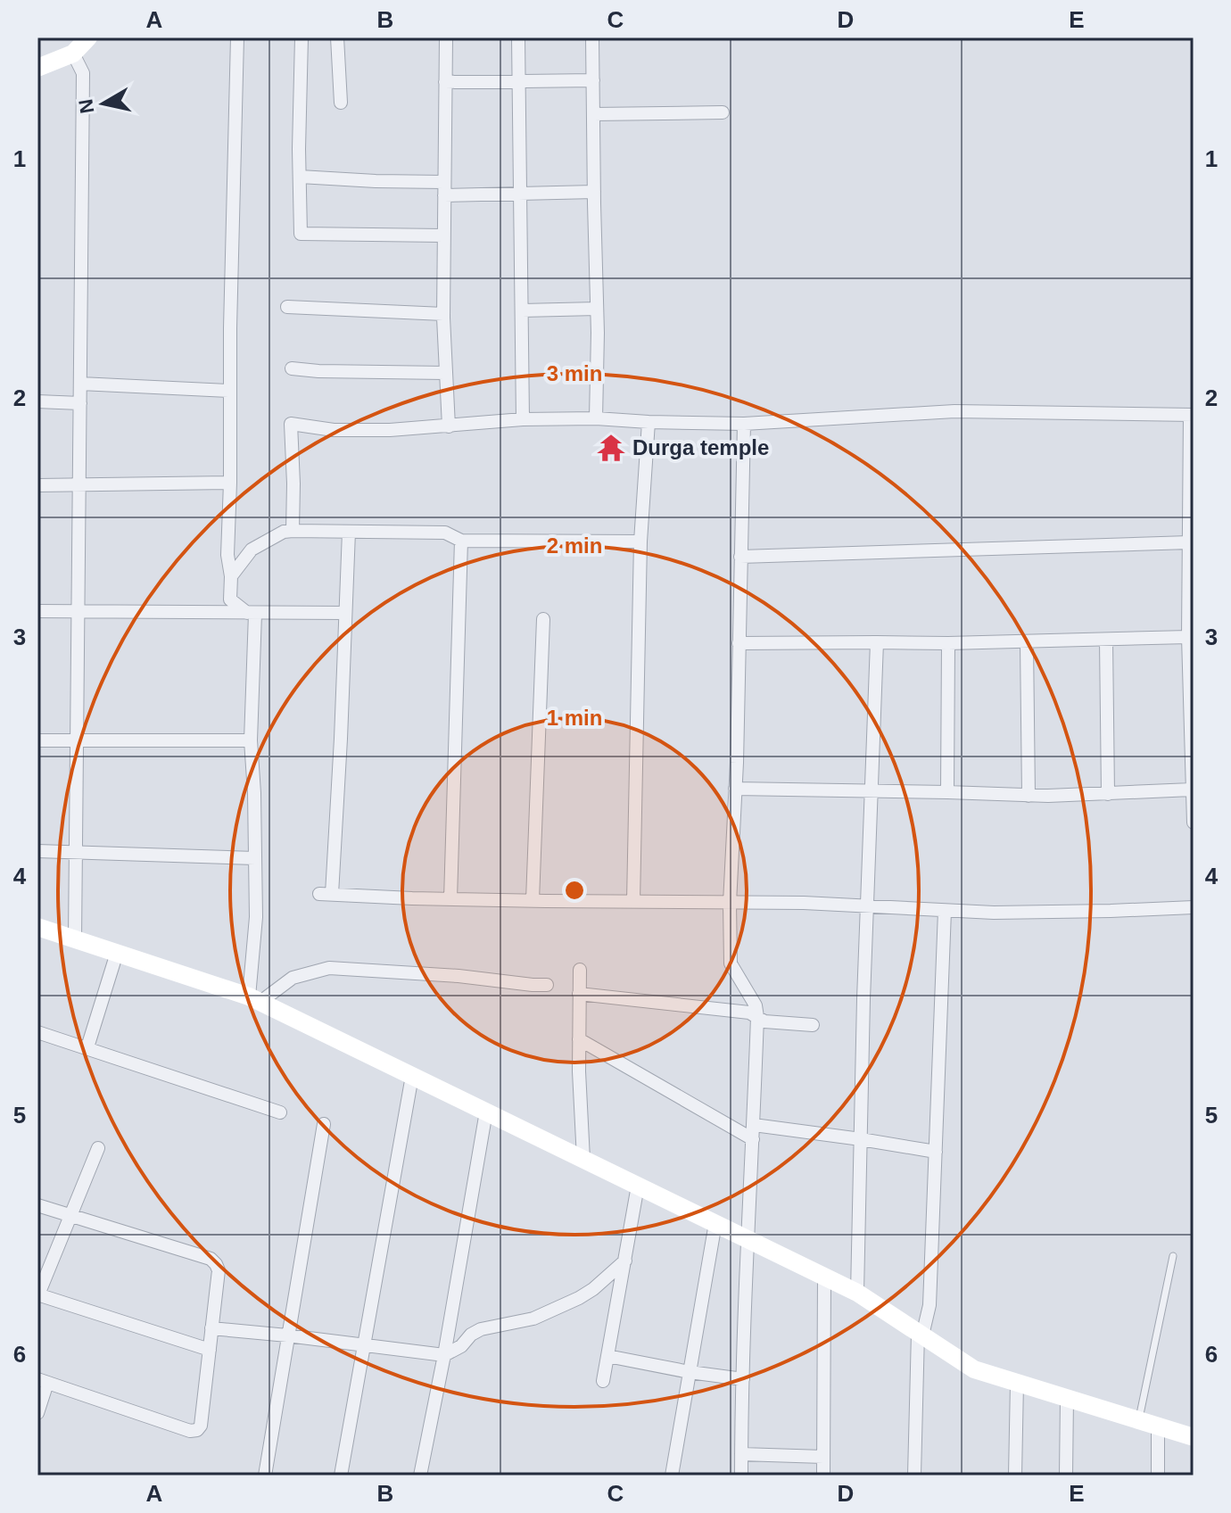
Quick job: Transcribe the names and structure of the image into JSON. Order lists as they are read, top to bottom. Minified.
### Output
{"places":{"temple":["Durga temple"]},"north":"left","grid":{"columns":["A","B","C","D","E"],"rows":["1","2","3","4","5","6"]},"rings":["3 min","2 min","1 min"]}
